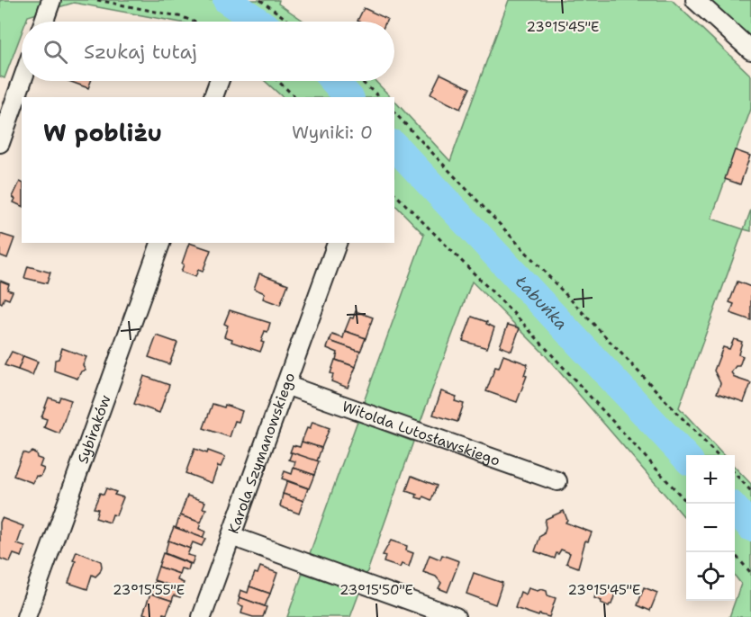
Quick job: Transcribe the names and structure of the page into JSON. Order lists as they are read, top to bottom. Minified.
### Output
{"streets":{"street":["Sybiraków","Witolda Lutosławskiego","Karola Szymanowskiego"]},"crossings":[["Witolda Lutosławskiego","Karola Szymanowskiego"]],"water":["Łabuńka"],"page":{"search":"Szukaj tutaj","heading":["W pobliżu","Wyniki: 0"],"map_buttons":["+","−"]},"coordinates":["23°15'45\"E","23°15'55\"E","23°15'50\"E"]}
